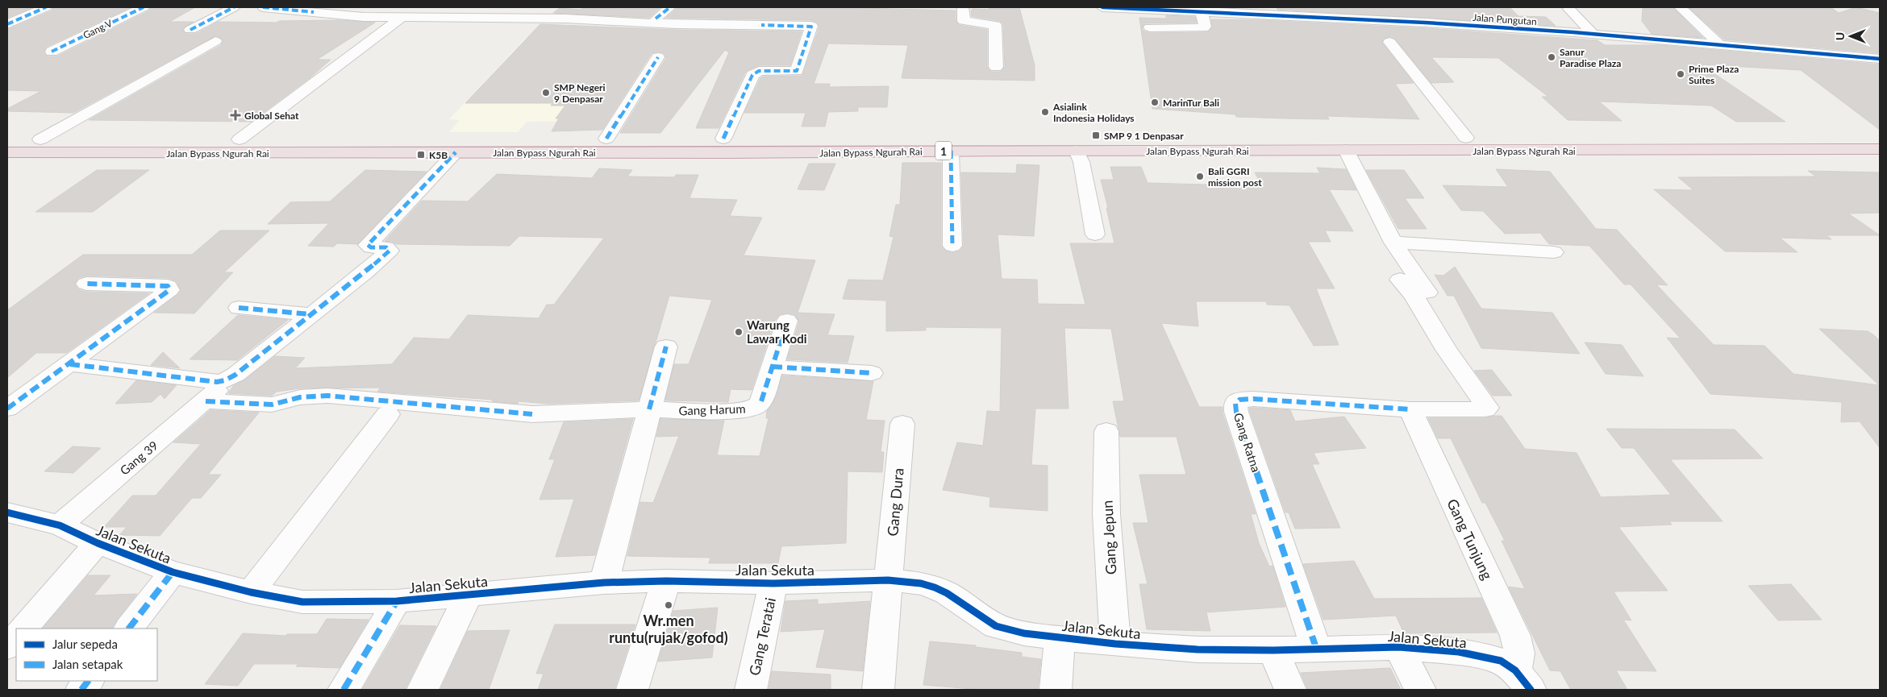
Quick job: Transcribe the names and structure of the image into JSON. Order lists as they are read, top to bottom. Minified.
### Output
{"streets":{"highway":["1","Jalan Bypass Ngurah Rai"],"street":["Jalan Pungutan","Gang V","Gang Harum","Gang Ratna","Gang 39","Gang Dura","Gang Jepun","Gang Tunjung","Jalan Sekuta","Gang Teratai"]},"crossings":[["Gang Harum","Gang 39"],["Gang Ratna","Gang Tunjung"],["Gang Ratna","Jalan Sekuta"],["Gang 39","Jalan Sekuta"],["Gang Dura","Jalan Sekuta"],["Gang Jepun","Jalan Sekuta"],["Gang Tunjung","Jalan Sekuta"],["Jalan Sekuta","Gang Teratai"]],"places":{"other":["Sanur Paradise Plaza","Prime Plaza Suites","SMP Negeri 9 Denpasar","MarinTur Bali","Asialink Indonesia Holidays","Bali GGRI mission post","Warung Lawar Kodi","Wr.men runtu(rujak/gofod)"],"health":["Global Sehat"],"transit":["SMP 9 1 Denpasar","K5B"]},"legend":["Jalur sepeda","Jalan setapak"],"north":"left"}
